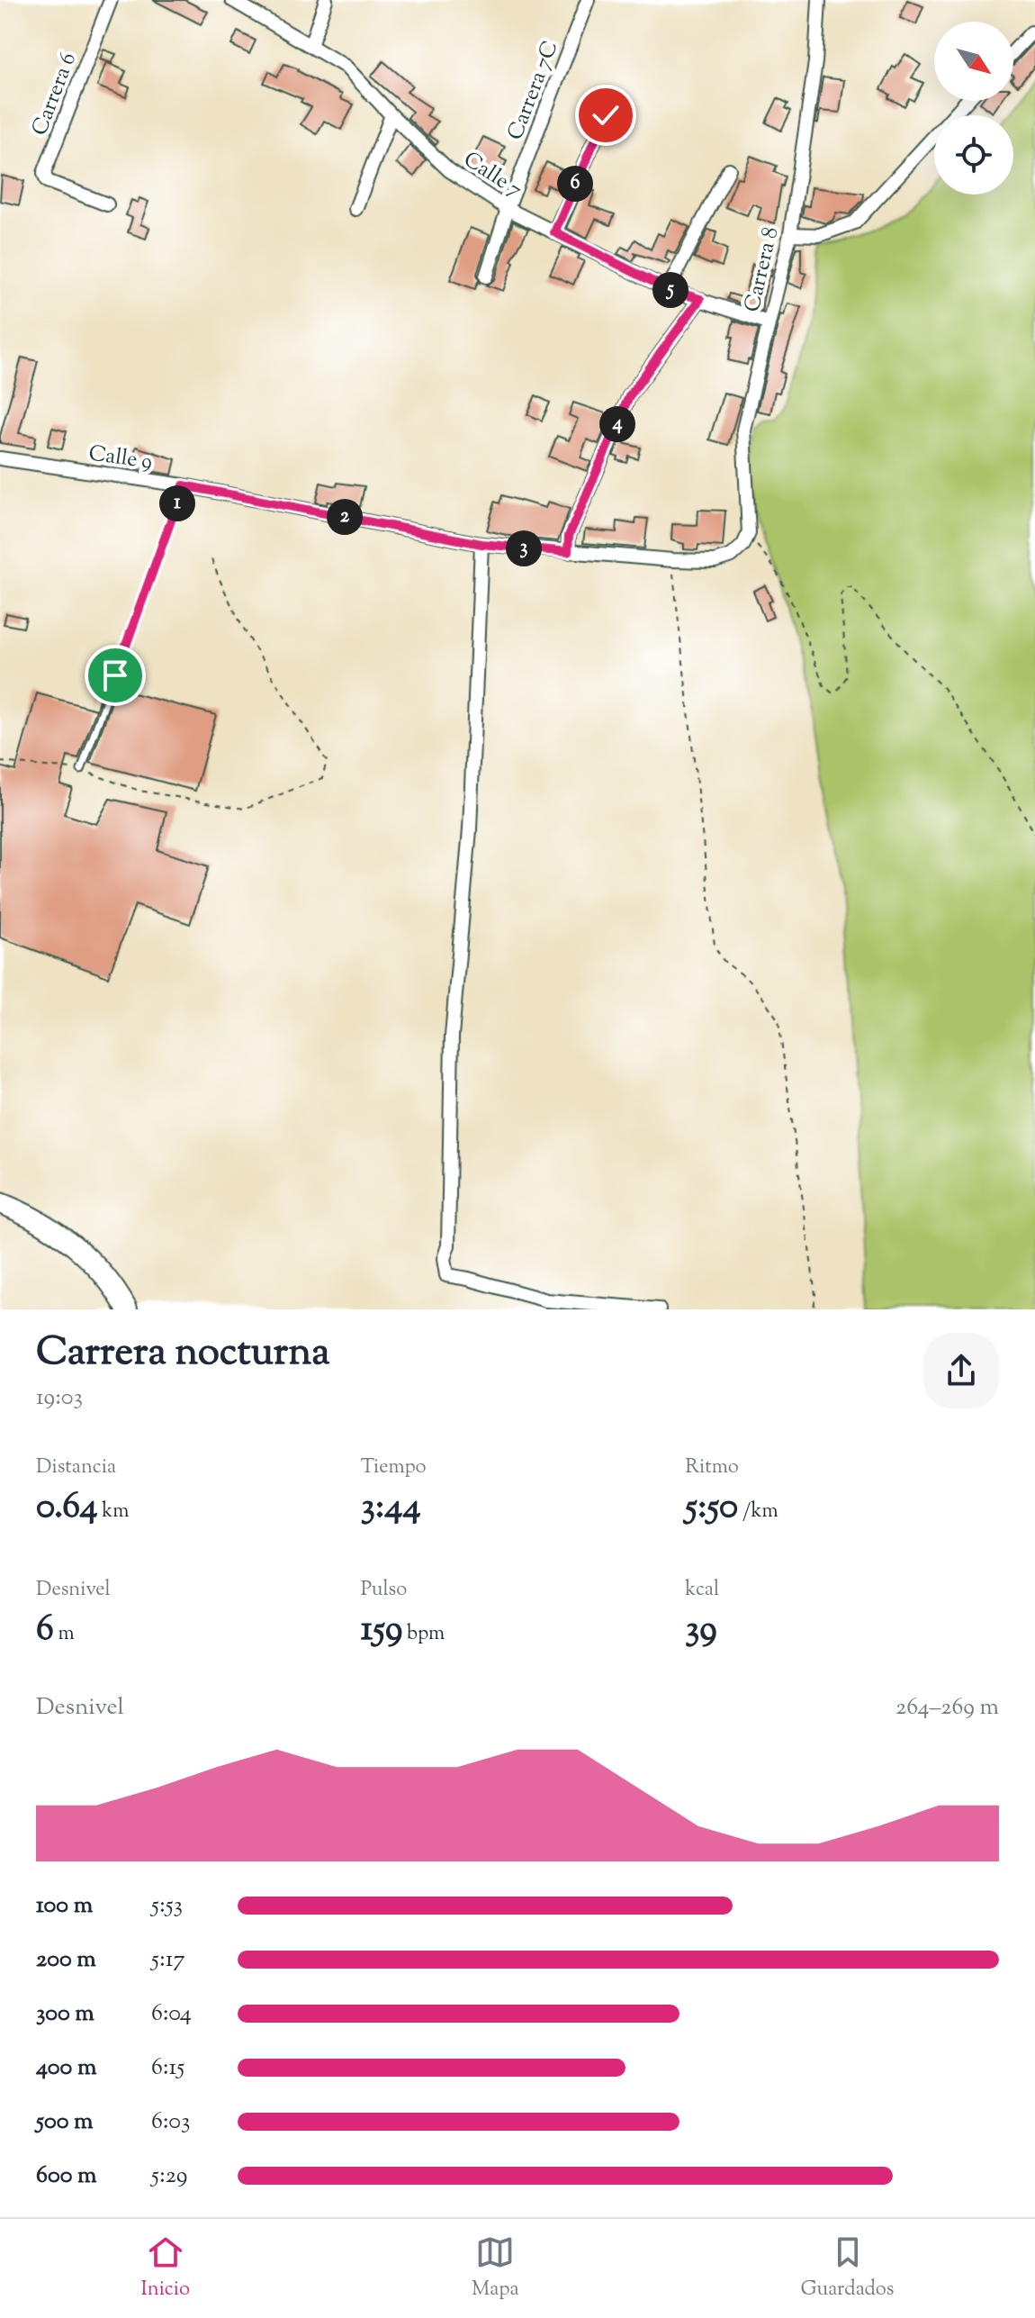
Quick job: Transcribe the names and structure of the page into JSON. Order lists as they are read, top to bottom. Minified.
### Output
{"streets":{"street":["Carrera 7C","Carrera 6","Calle 7","Carrera 8","Calle 9"]},"crossings":[["Carrera 7C","Calle 7"],["Calle 7","Carrera 8"],["Carrera 8","Calle 9"]],"north":"bottom right","page":{"pins":["6","5","4","1","2","3"],"heading":["Carrera nocturna","19:03"],"stats":[["Distancia","0.64 km"],["Tiempo","3:44"],["Ritmo","5:50 /km"],["Desnivel","6 m"],["Pulso","159 bpm"],["kcal","39"]],"chart":["Desnivel","264–269 m"],"list":[{"name":"100 m","note":"5:53"},{"name":"200 m","note":"5:17"},{"name":"300 m","note":"6:04"},{"name":"400 m","note":"6:15"},{"name":"500 m","note":"6:03"},{"name":"600 m","note":"5:29"}],"tabs":["Inicio","Mapa","Guardados"]}}
